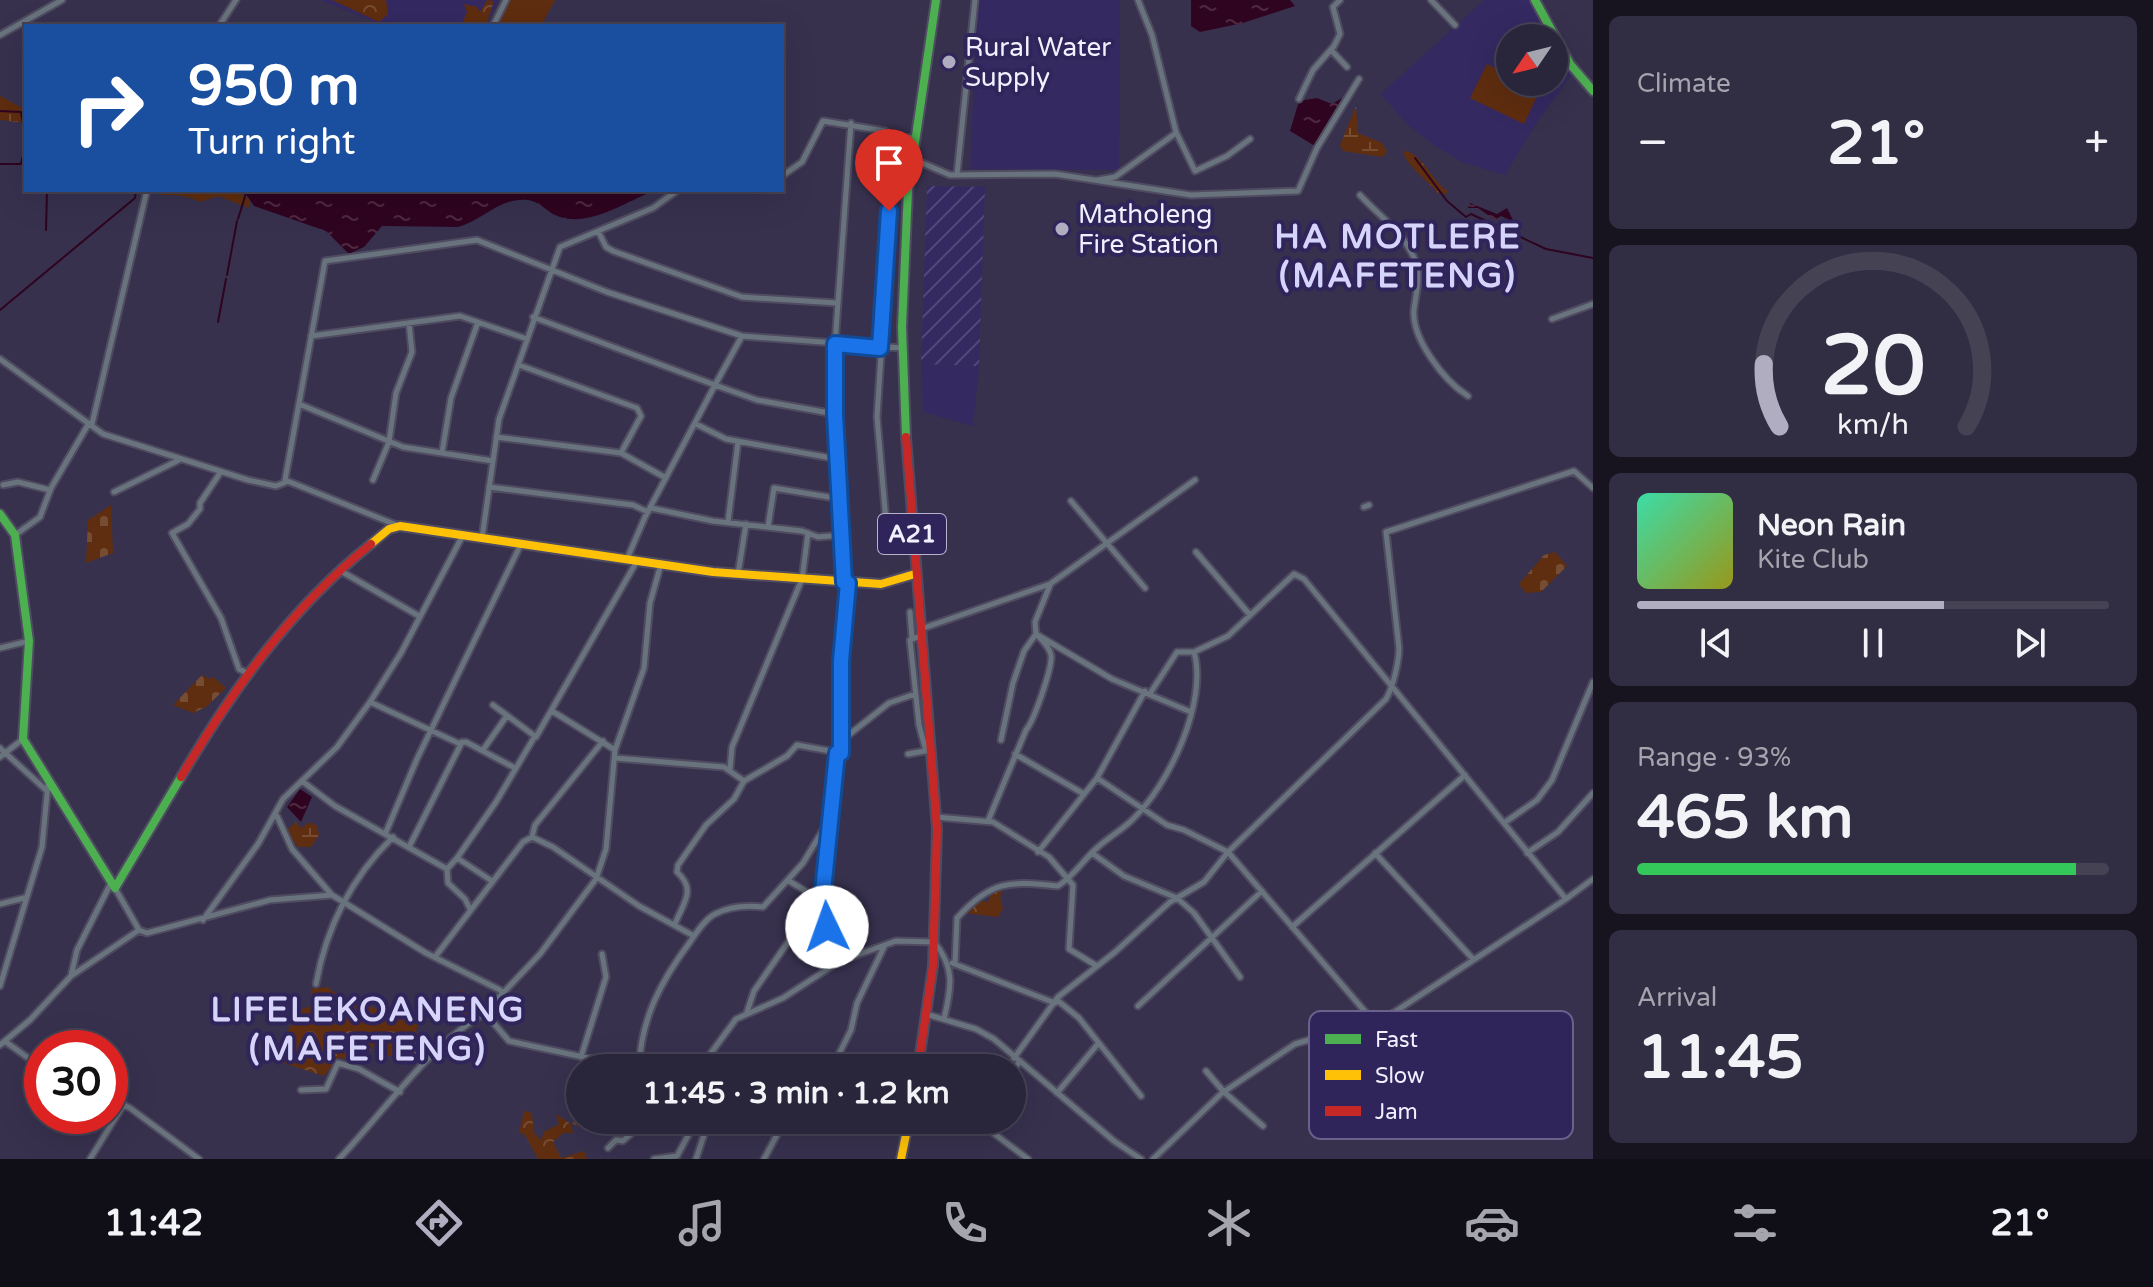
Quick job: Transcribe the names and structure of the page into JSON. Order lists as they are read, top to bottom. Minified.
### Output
{"streets":{"street":["A21"]},"districts":["HA MOTLERE (MAFETENG)","LIFELEKOANENG (MAFETENG)"],"places":["Rural Water Supply","Matholeng Fire Station"],"legend":["Fast","Slow","Jam"],"north":"bottom left","page":{"tile":["Climate",["Range · 93%","465 km"],["Arrival","11:45"]],"turn":["950 m","Turn right"],"heat":["−","21°","+"],"song":["Neon Rain","Kite Club"],"limit":"30","trip":"11:45 · 3 min · 1.2 km","tabs":["11:42","21°"],"gauge":["20","km/h"]}}
